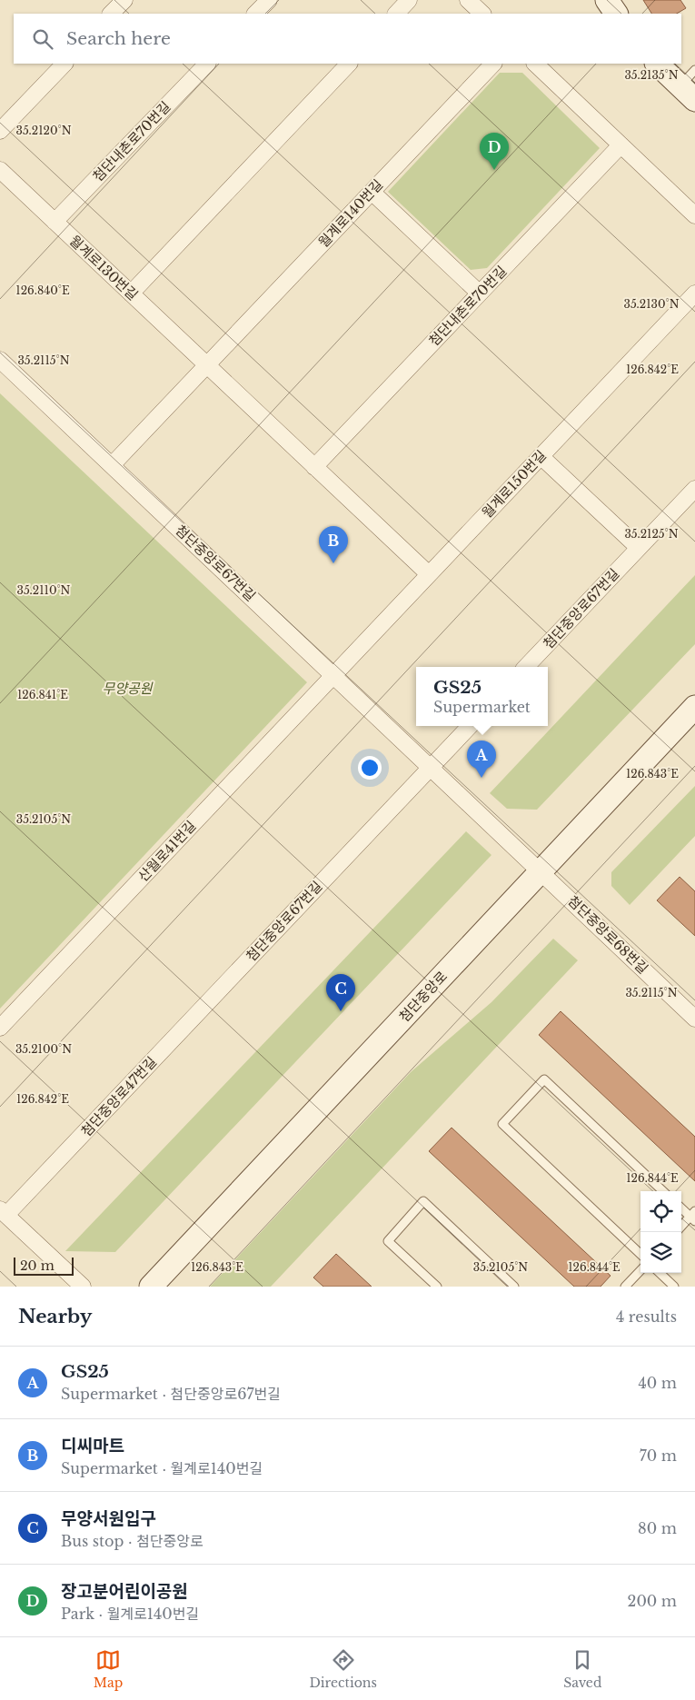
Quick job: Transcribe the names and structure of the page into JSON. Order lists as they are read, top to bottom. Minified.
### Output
{"streets":{"street":["첨단내촌로70번길","월계로140번길","월계로130번길","월계로150번길","첨단중앙로67번길","산월로41번길","첨단중앙로68번길","첨단중앙로","첨단중앙로47번길"]},"crossings":[["첨단내촌로70번길","월계로130번길"],["월계로140번길","월계로130번길"],["월계로140번길","첨단중앙로67번길"],["월계로150번길","첨단중앙로67번길"],["월계로150번길","산월로41번길"],["첨단중앙로67번길","산월로41번길"],["첨단중앙로67번길","첨단중앙로68번길"],["첨단중앙로67번길","첨단중앙로"],["첨단중앙로67번길","첨단중앙로47번길"],["첨단중앙로68번길","첨단중앙로"]],"parks":["무양공원"],"scale_bar":"20 m","page":{"search":"Search here","pins":["D","B","A","C"],"popup":["GS25","Supermarket"],"scale":"20 m","heading":["Nearby","4 results"],"list":[{"mark":"A","name":"GS25","note":"Supermarket · 첨단중앙로67번길","value":"40 m"},{"mark":"B","name":"디씨마트","note":"Supermarket · 월계로140번길","value":"70 m"},{"mark":"C","name":"무양서원입구","note":"Bus stop · 첨단중앙로","value":"80 m"},{"mark":"D","name":"장고분어린이공원","note":"Park · 월계로140번길","value":"200 m"}],"nav":["Map","Directions","Saved"]},"coordinates":["35.2135°N","35.2120°N","126.840°E","35.2130°N","35.2115°N","126.842°E","35.2125°N","35.2110°N","126.841°E","126.843°E","35.2105°N","35.2100°N","126.844°E"]}
